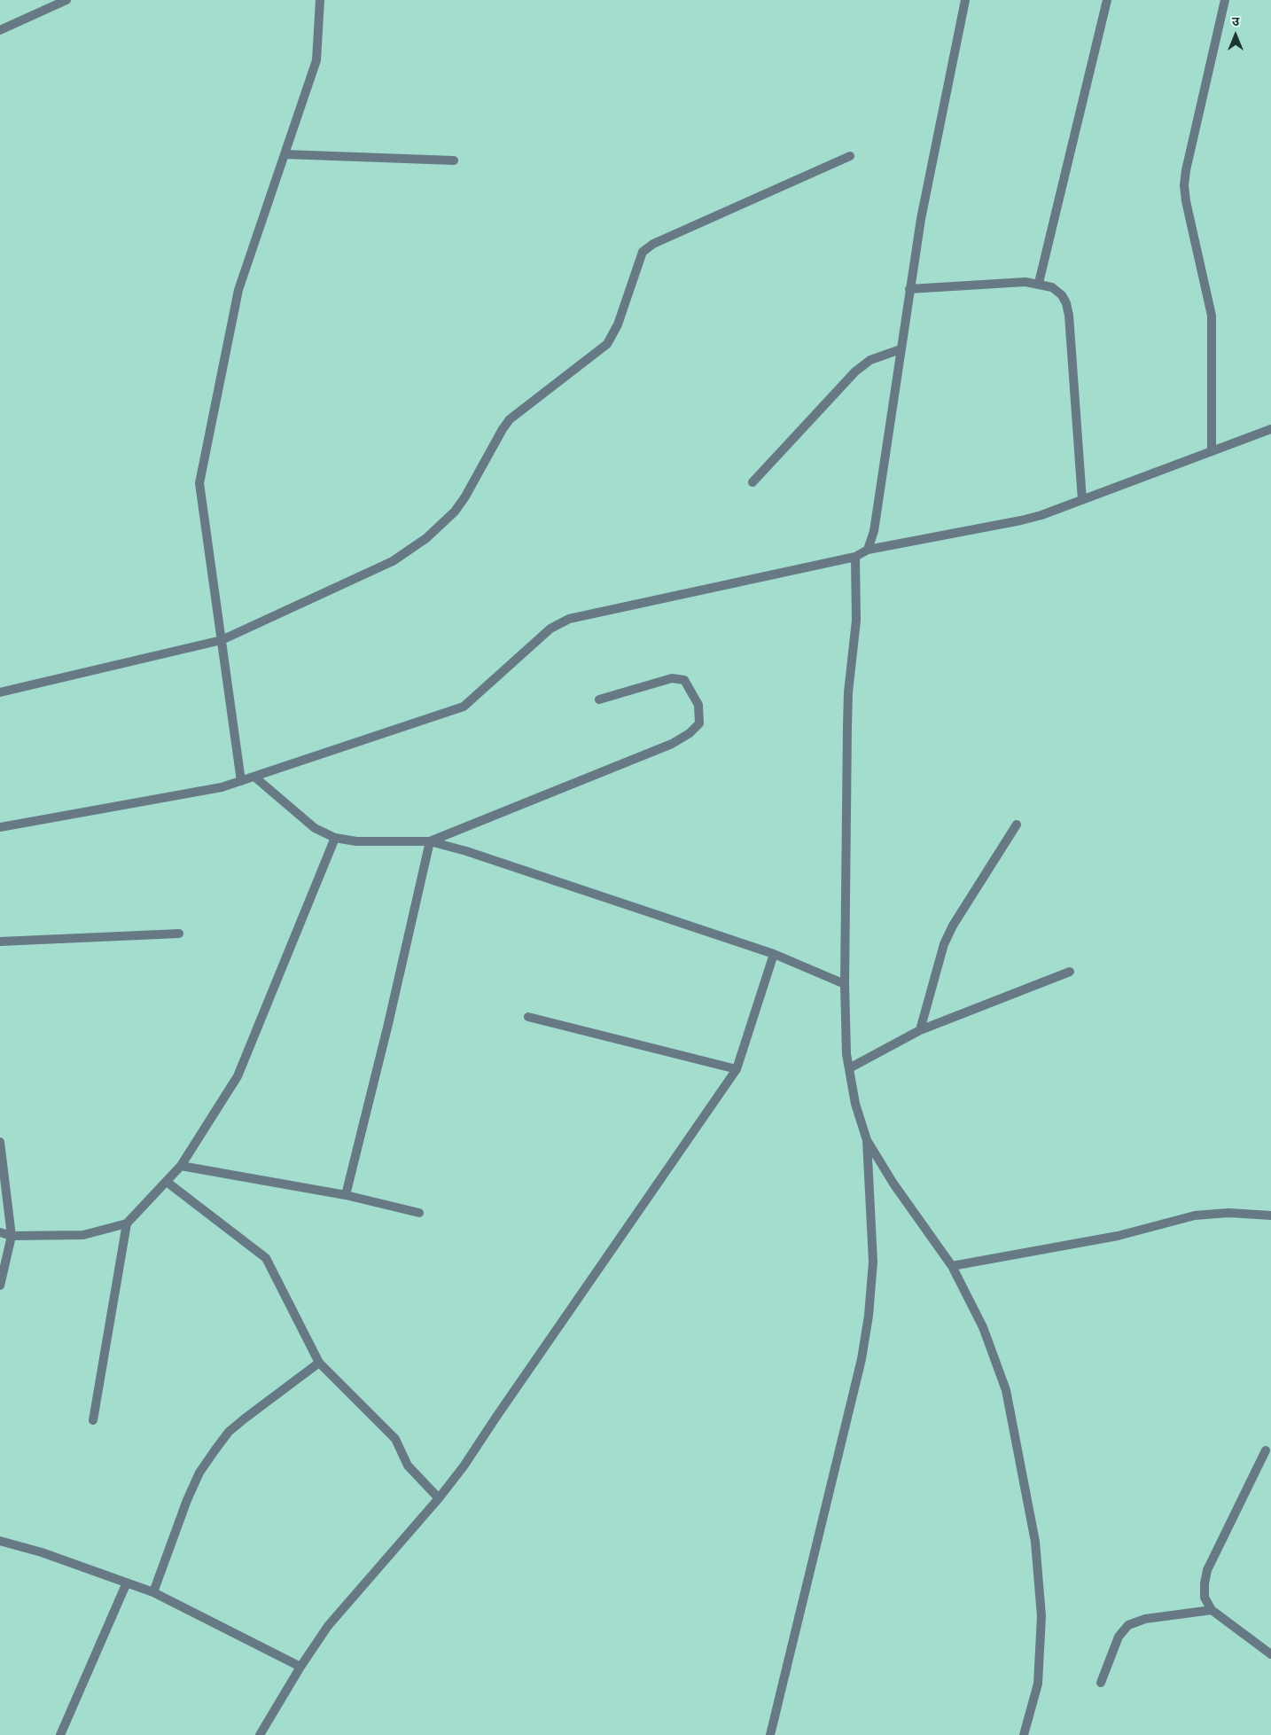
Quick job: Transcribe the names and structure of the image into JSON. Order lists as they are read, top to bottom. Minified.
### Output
{"north":"top"}
